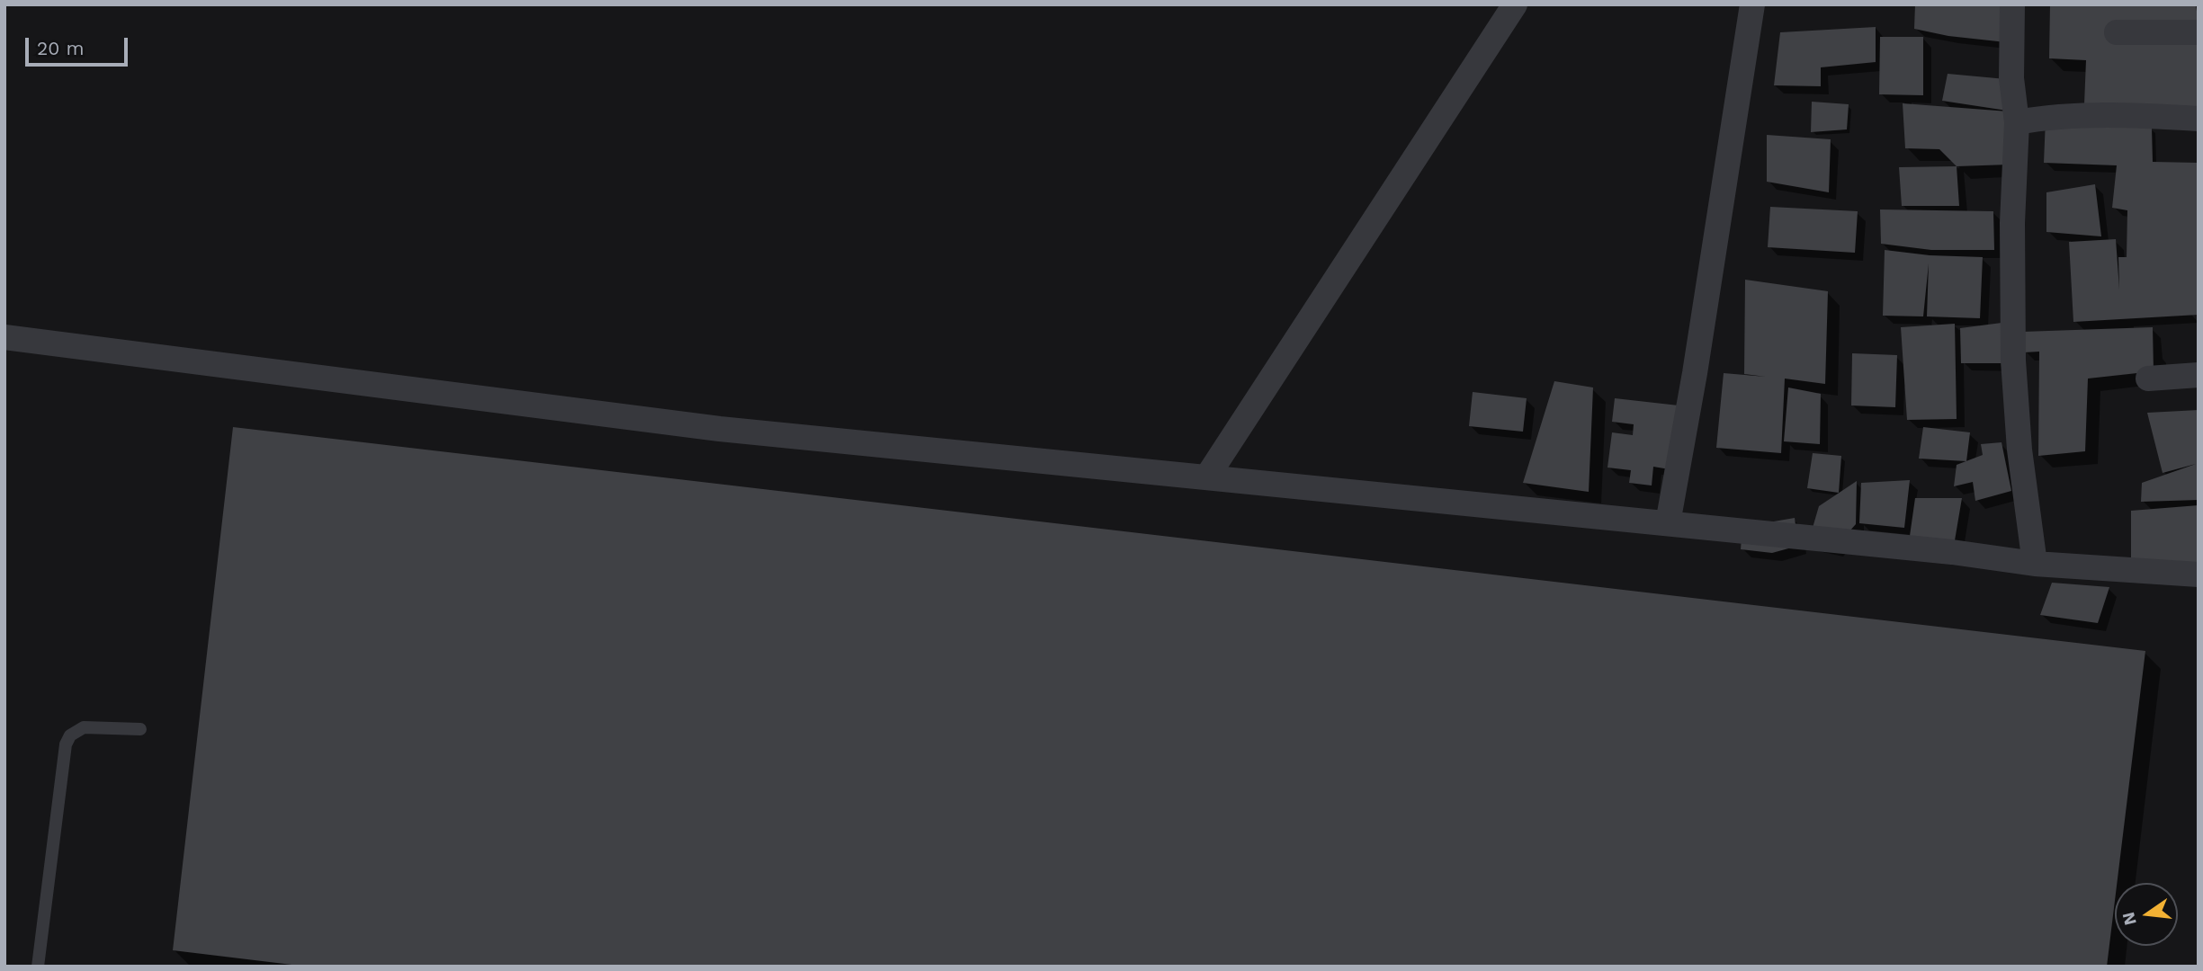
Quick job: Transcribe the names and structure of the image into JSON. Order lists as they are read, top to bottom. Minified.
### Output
{"scale_bar":"20 m","north":"left"}
